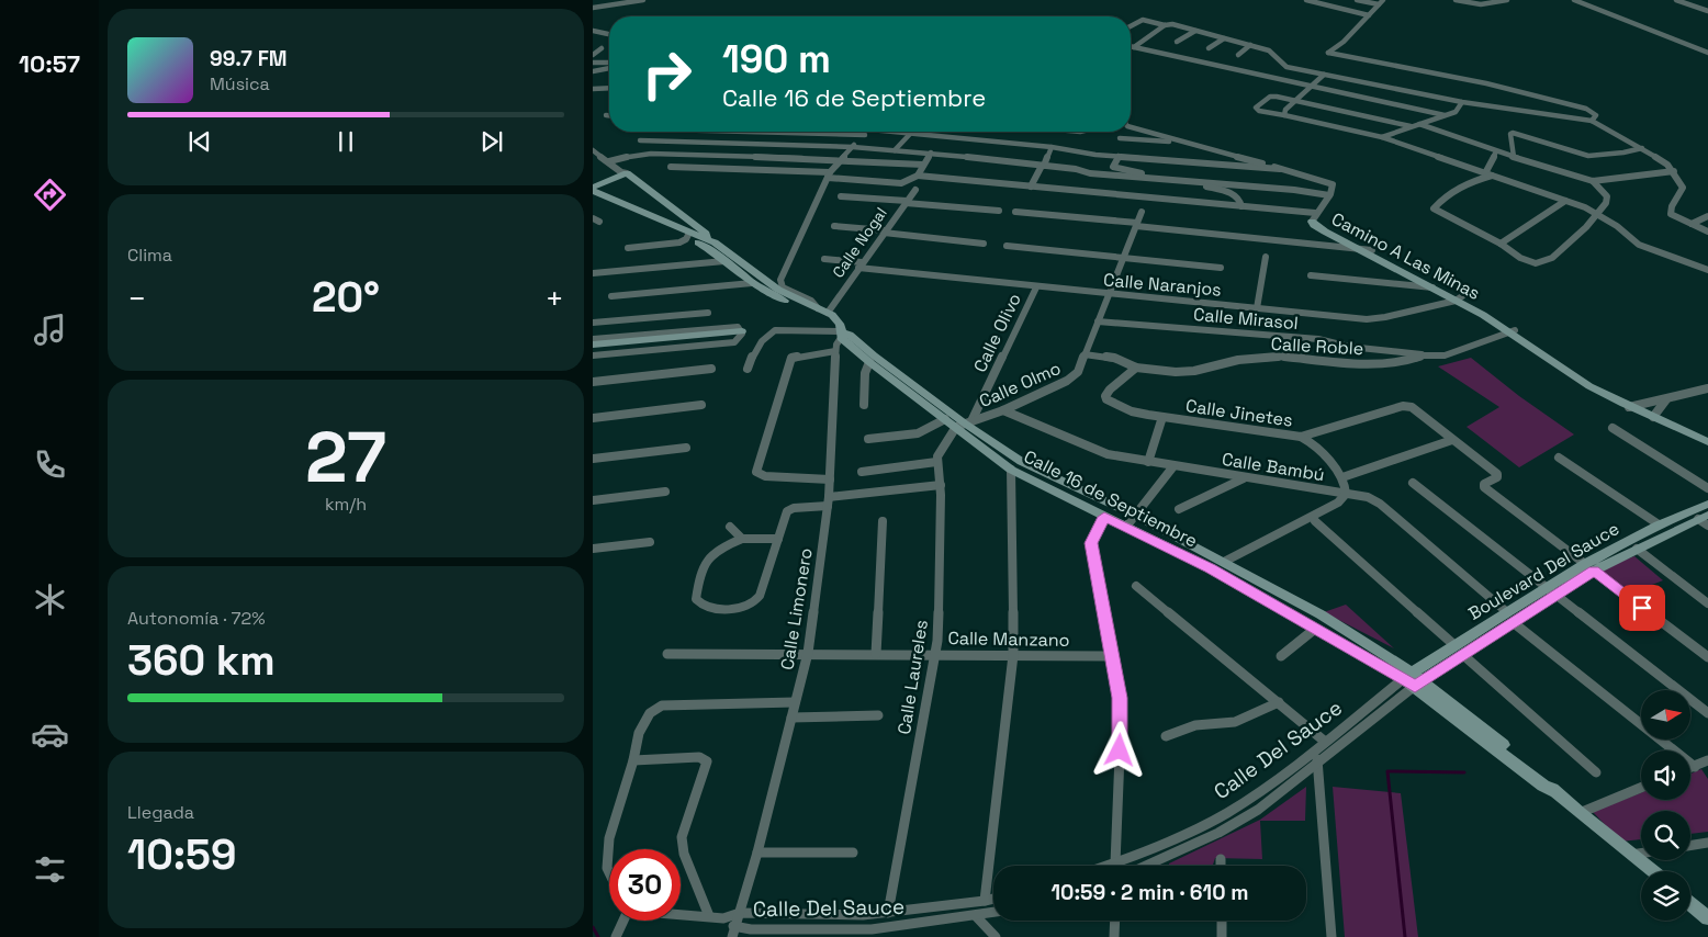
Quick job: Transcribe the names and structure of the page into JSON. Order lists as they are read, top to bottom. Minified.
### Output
{"streets":{"main road":["Camino A Las Minas","Calle 16 de Septiembre","Boulevard Del Sauce"],"street":["Calle Nogal","Calle Naranjos","Calle Mirasol","Calle Olivo","Calle Roble","Calle Olmo","Calle Jinetes","Calle Bambú","Calle Limonero","Calle Manzano","Calle Laureles","Calle Del Sauce"]},"crossings":[["Calle Nogal","Calle Naranjos"],["Calle Nogal","Calle 16 de Septiembre"],["Camino A Las Minas","Calle Naranjos"],["Camino A Las Minas","Calle Roble"],["Calle Naranjos","Calle Olivo"],["Calle Naranjos","Calle Olmo"],["Calle Mirasol","Calle Roble"],["Calle Mirasol","Calle Olmo"],["Calle Olivo","Calle Olmo"],["Calle Olivo","Calle 16 de Septiembre"],["Calle Roble","Calle Olmo"],["Calle Roble","Calle Jinetes"],["Calle Olmo","Calle Bambú"],["Calle Olmo","Calle 16 de Septiembre"],["Calle Jinetes","Calle Bambú"],["Calle Bambú","Boulevard Del Sauce"],["Calle 16 de Septiembre","Boulevard Del Sauce"],["Calle 16 de Septiembre","Calle Limonero"],["Calle 16 de Septiembre","Calle Del Sauce"],["Boulevard Del Sauce","Calle Del Sauce"],["Calle Limonero","Calle Manzano"],["Calle Limonero","Calle Del Sauce"],["Calle Manzano","Calle Laureles"],["Calle Laureles","Calle Del Sauce"]],"north":"right","page":{"tabs":"10:57","turn":["190 m","Calle 16 de Septiembre"],"song":["99.7 FM","Música"],"tile":["Clima",["27","km/h"],["Autonomía · 72%","360 km"],["Llegada","10:59"]],"heat":["−","20°","+"],"limit":"30","trip":"10:59 · 2 min · 610 m"}}
